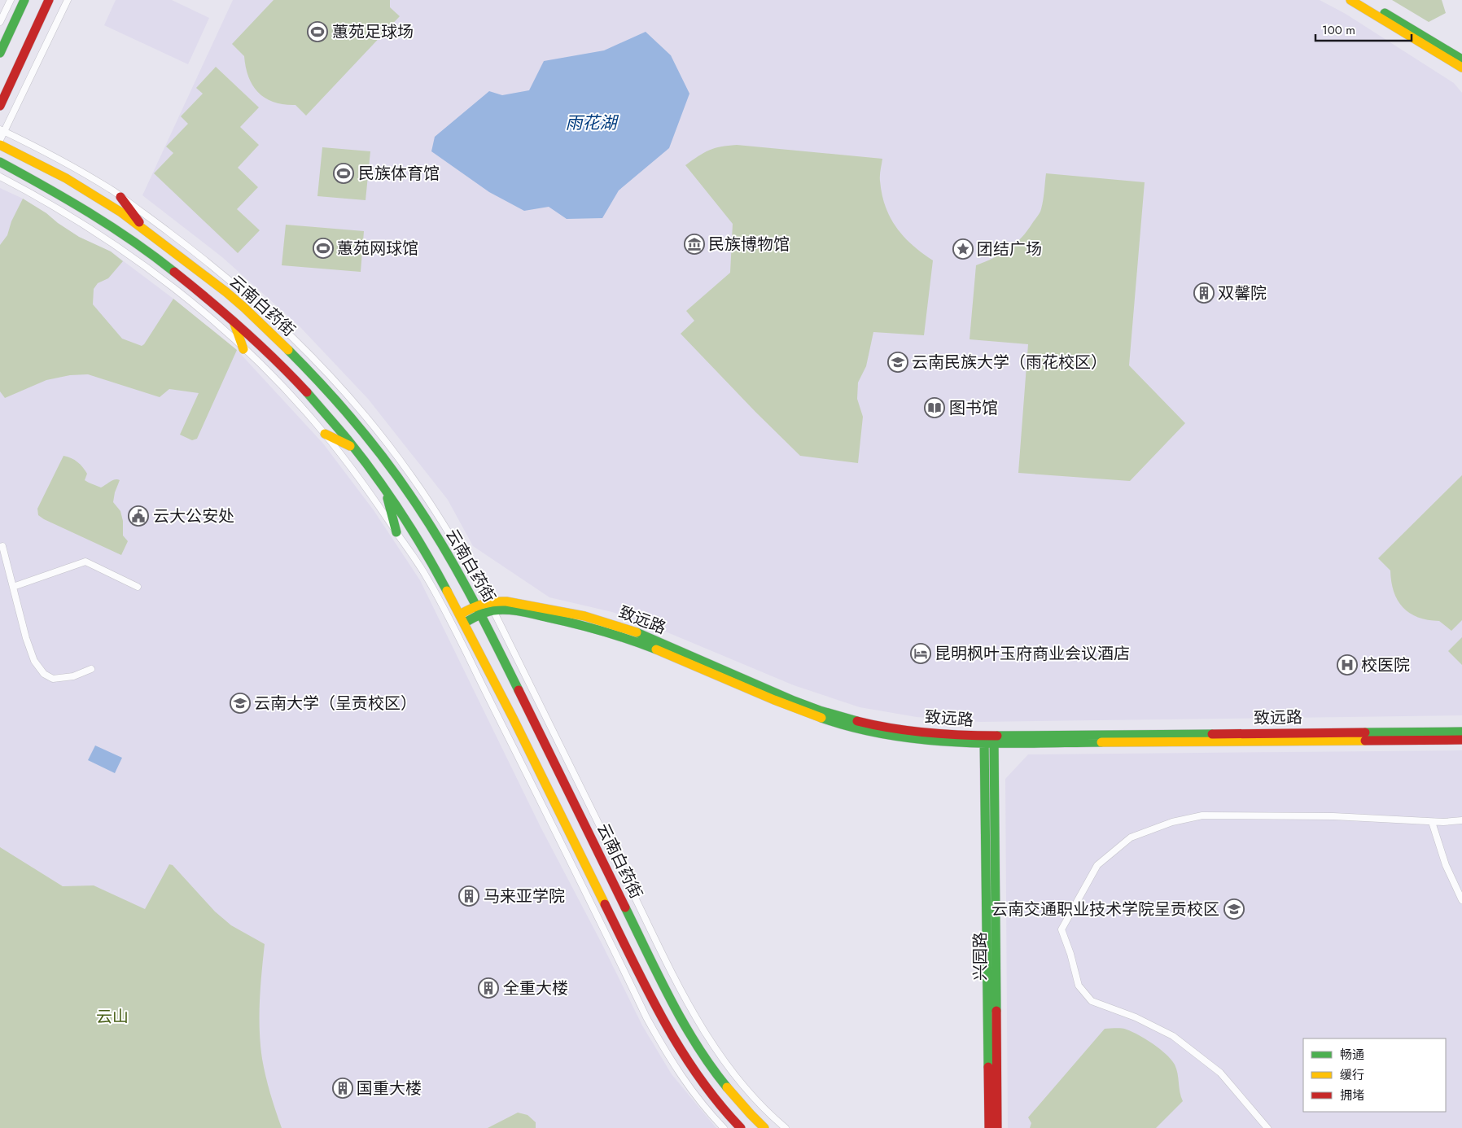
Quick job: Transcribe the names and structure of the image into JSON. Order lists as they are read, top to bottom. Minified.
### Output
{"streets":{"main road":["云南白药街","致远路","兴园路"]},"crossings":[["云南白药街","致远路"],["致远路","兴园路"]],"water":["雨花湖"],"parks":["云山"],"places":{"sports":["蕙苑足球场","民族体育馆","蕙苑网球馆"],"museum":["民族博物馆"],"place":["团结广场"],"building":["双馨院","马来亚学院","全重大楼","国重大楼"],"school or university":["云南民族大学（雨花校区）","云南大学（呈贡校区）","云南交通职业技术学院呈贡校区"],"library":["图书馆"],"public building":["云大公安处"],"hotel":["昆明枫叶玉府商业会议酒店"],"hospital":["校医院"]},"legend":["畅通","缓行","拥堵"],"scale_bar":"100 m"}
